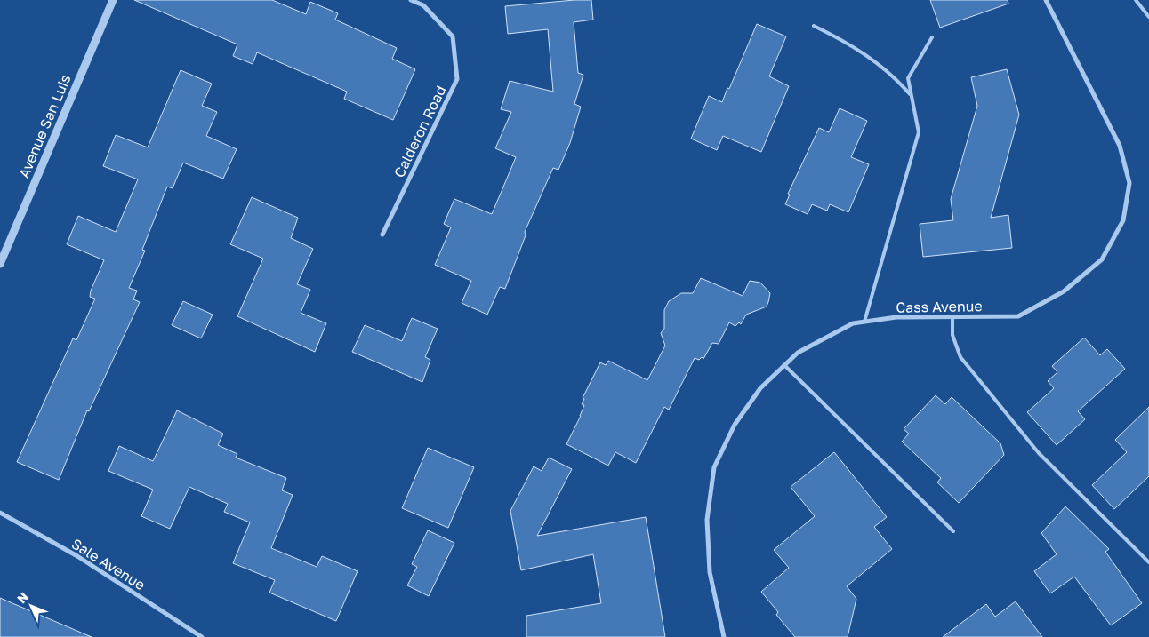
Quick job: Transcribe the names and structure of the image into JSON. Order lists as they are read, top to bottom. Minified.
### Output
{"streets":{"street":["Avenue San Luis","Calderon Road","Cass Avenue","Sale Avenue"]},"north":"top left"}
